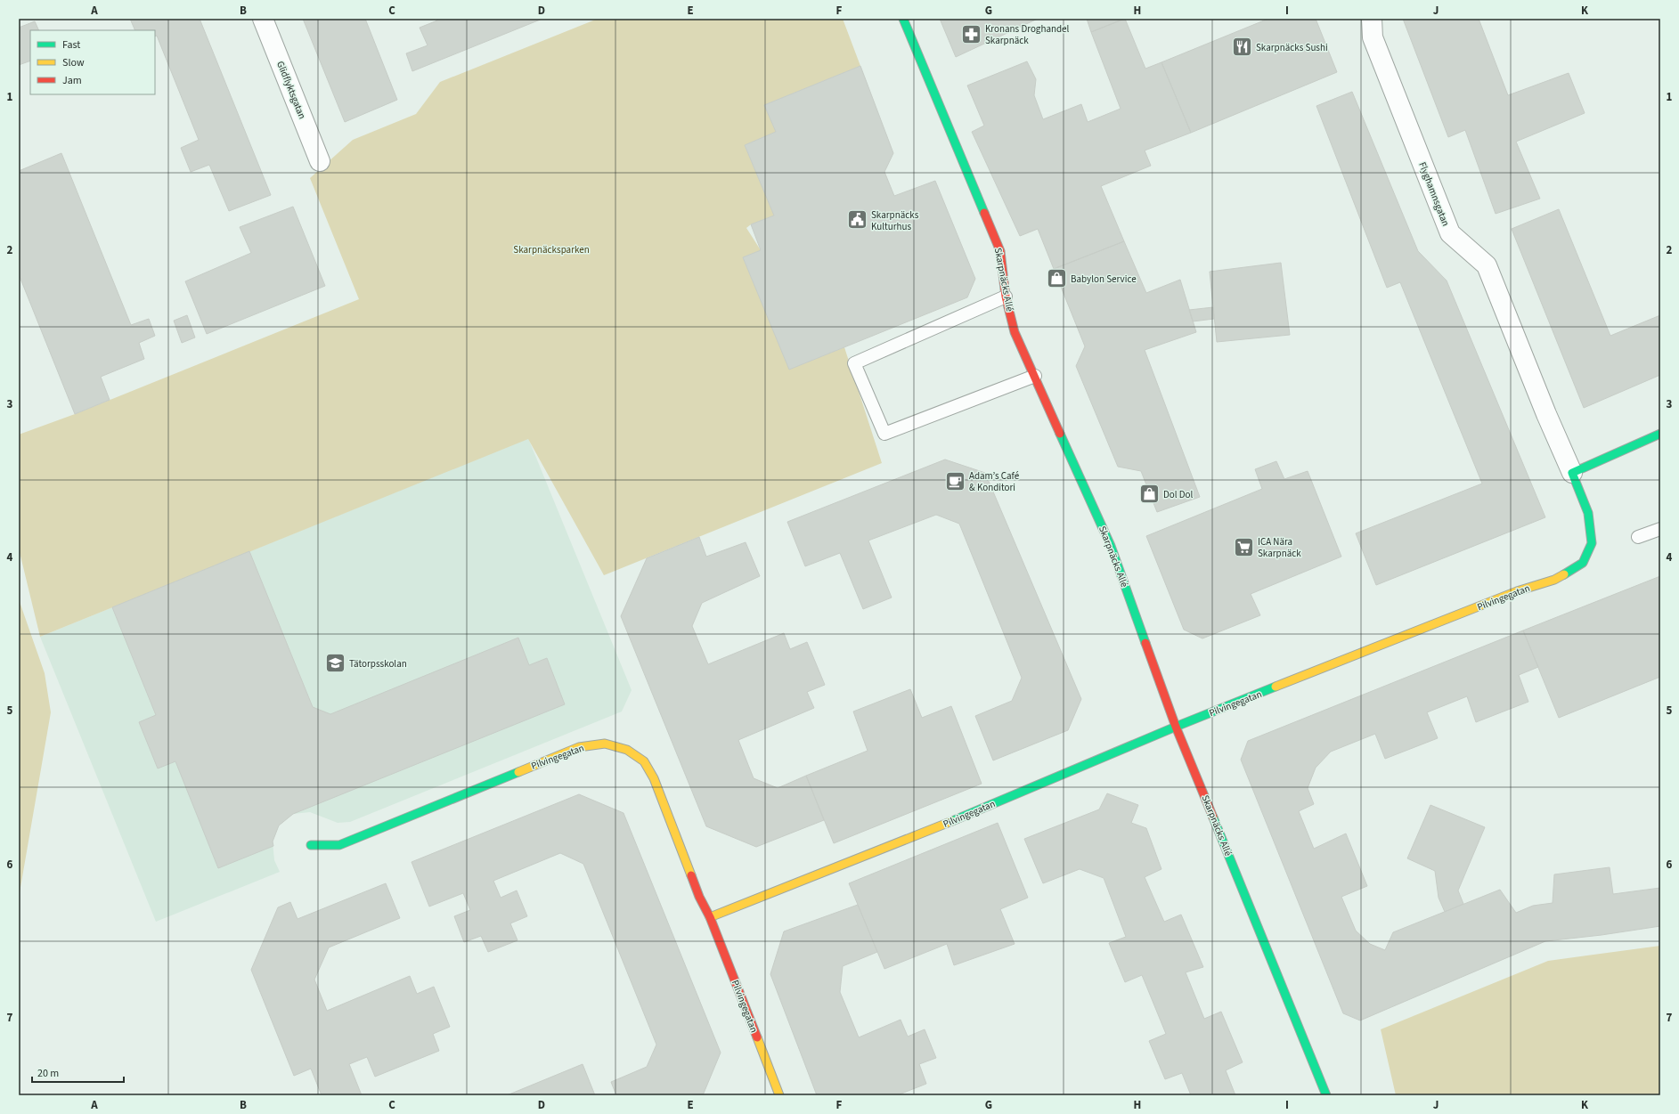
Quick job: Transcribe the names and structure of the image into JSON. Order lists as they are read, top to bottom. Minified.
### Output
{"streets":{"street":["Glidflyktsgatan","Flyghamnsgatan","Skarpnäcks Allé","Pilvingegatan"]},"crossings":[["Flyghamnsgatan","Pilvingegatan"],["Skarpnäcks Allé","Pilvingegatan"]],"parks":["Skarpnäcksparken"],"places":{"pharmacy":["Kronans Droghandel Skarpnäck"],"restaurant":["Skarpnäcks Sushi"],"public building":["Skarpnäcks Kulturhus"],"shop":["Babylon Service","Dol Dol"],"cafe":["Adam’s Café & Konditori"],"supermarket":["ICA Nära Skarpnäck"],"school or university":["Tätorpsskolan"]},"legend":["Fast","Slow","Jam"],"scale_bar":"20 m","grid":{"columns":["A","B","C","D","E","F","G","H","I","J","K"],"rows":["1","2","3","4","5","6","7"]}}
